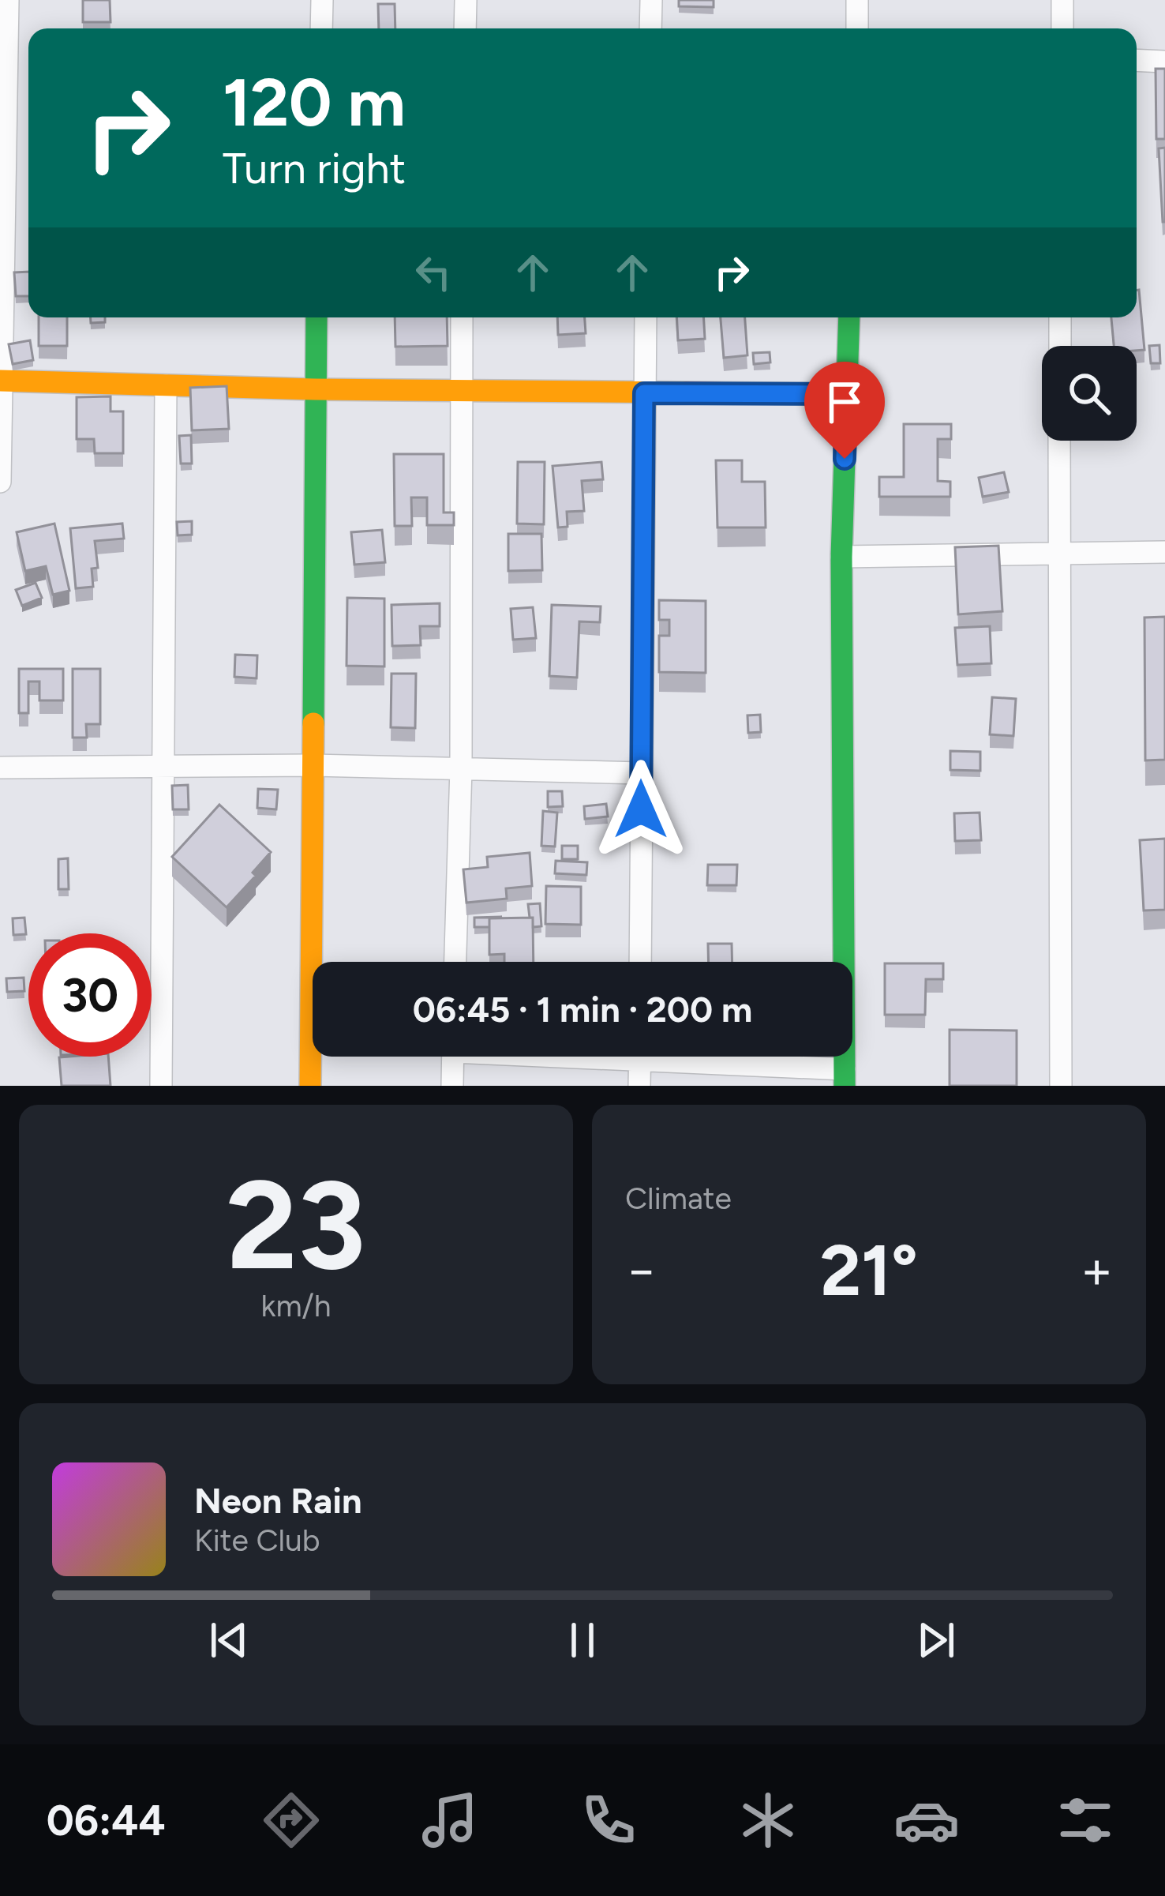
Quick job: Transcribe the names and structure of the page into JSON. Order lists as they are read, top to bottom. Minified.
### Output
{"page":{"turn":["120 m","Turn right"],"limit":"30","trip":"06:45 · 1 min · 200 m","tile":[["23","km/h"],"Climate"],"heat":["−","21°","+"],"song":["Neon Rain","Kite Club"],"tabs":"06:44"}}
